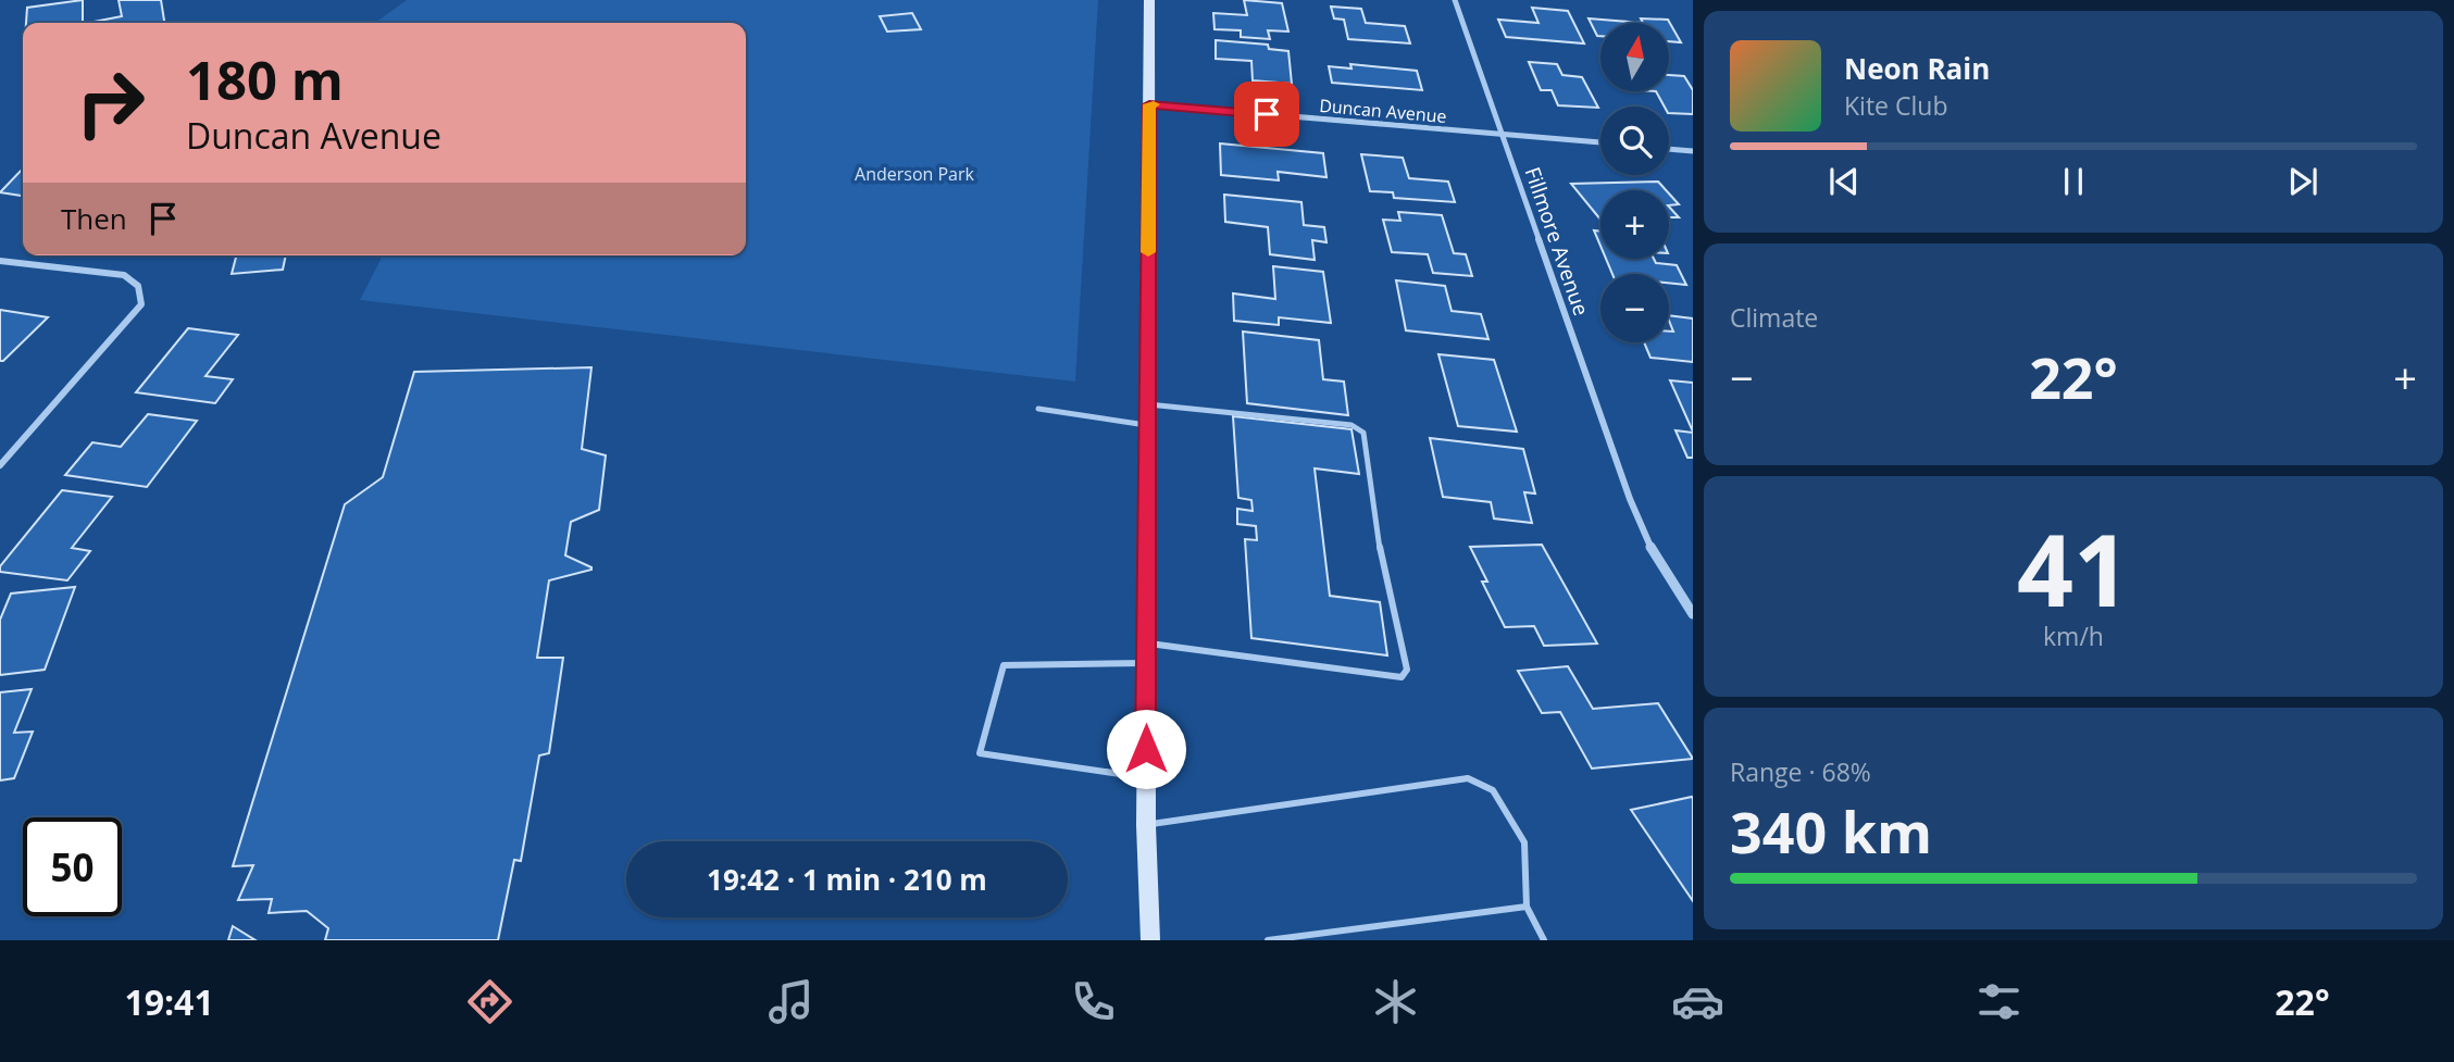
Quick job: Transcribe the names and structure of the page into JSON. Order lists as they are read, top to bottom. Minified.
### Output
{"streets":{"street":["Duncan Avenue","Fillmore Avenue"]},"crossings":[["Duncan Avenue","Fillmore Avenue"]],"parks":["Anderson Park"],"north":"top","page":{"map_buttons":["+","−"],"turn":["180 m","Duncan Avenue"],"song":["Neon Rain","Kite Club"],"then":"Then","tile":["Climate",["41","km/h"],["Range · 68%","340 km"]],"heat":["−","22°","+"],"limit":"50","trip":"19:42 · 1 min · 210 m","tabs":["19:41","22°"]}}
